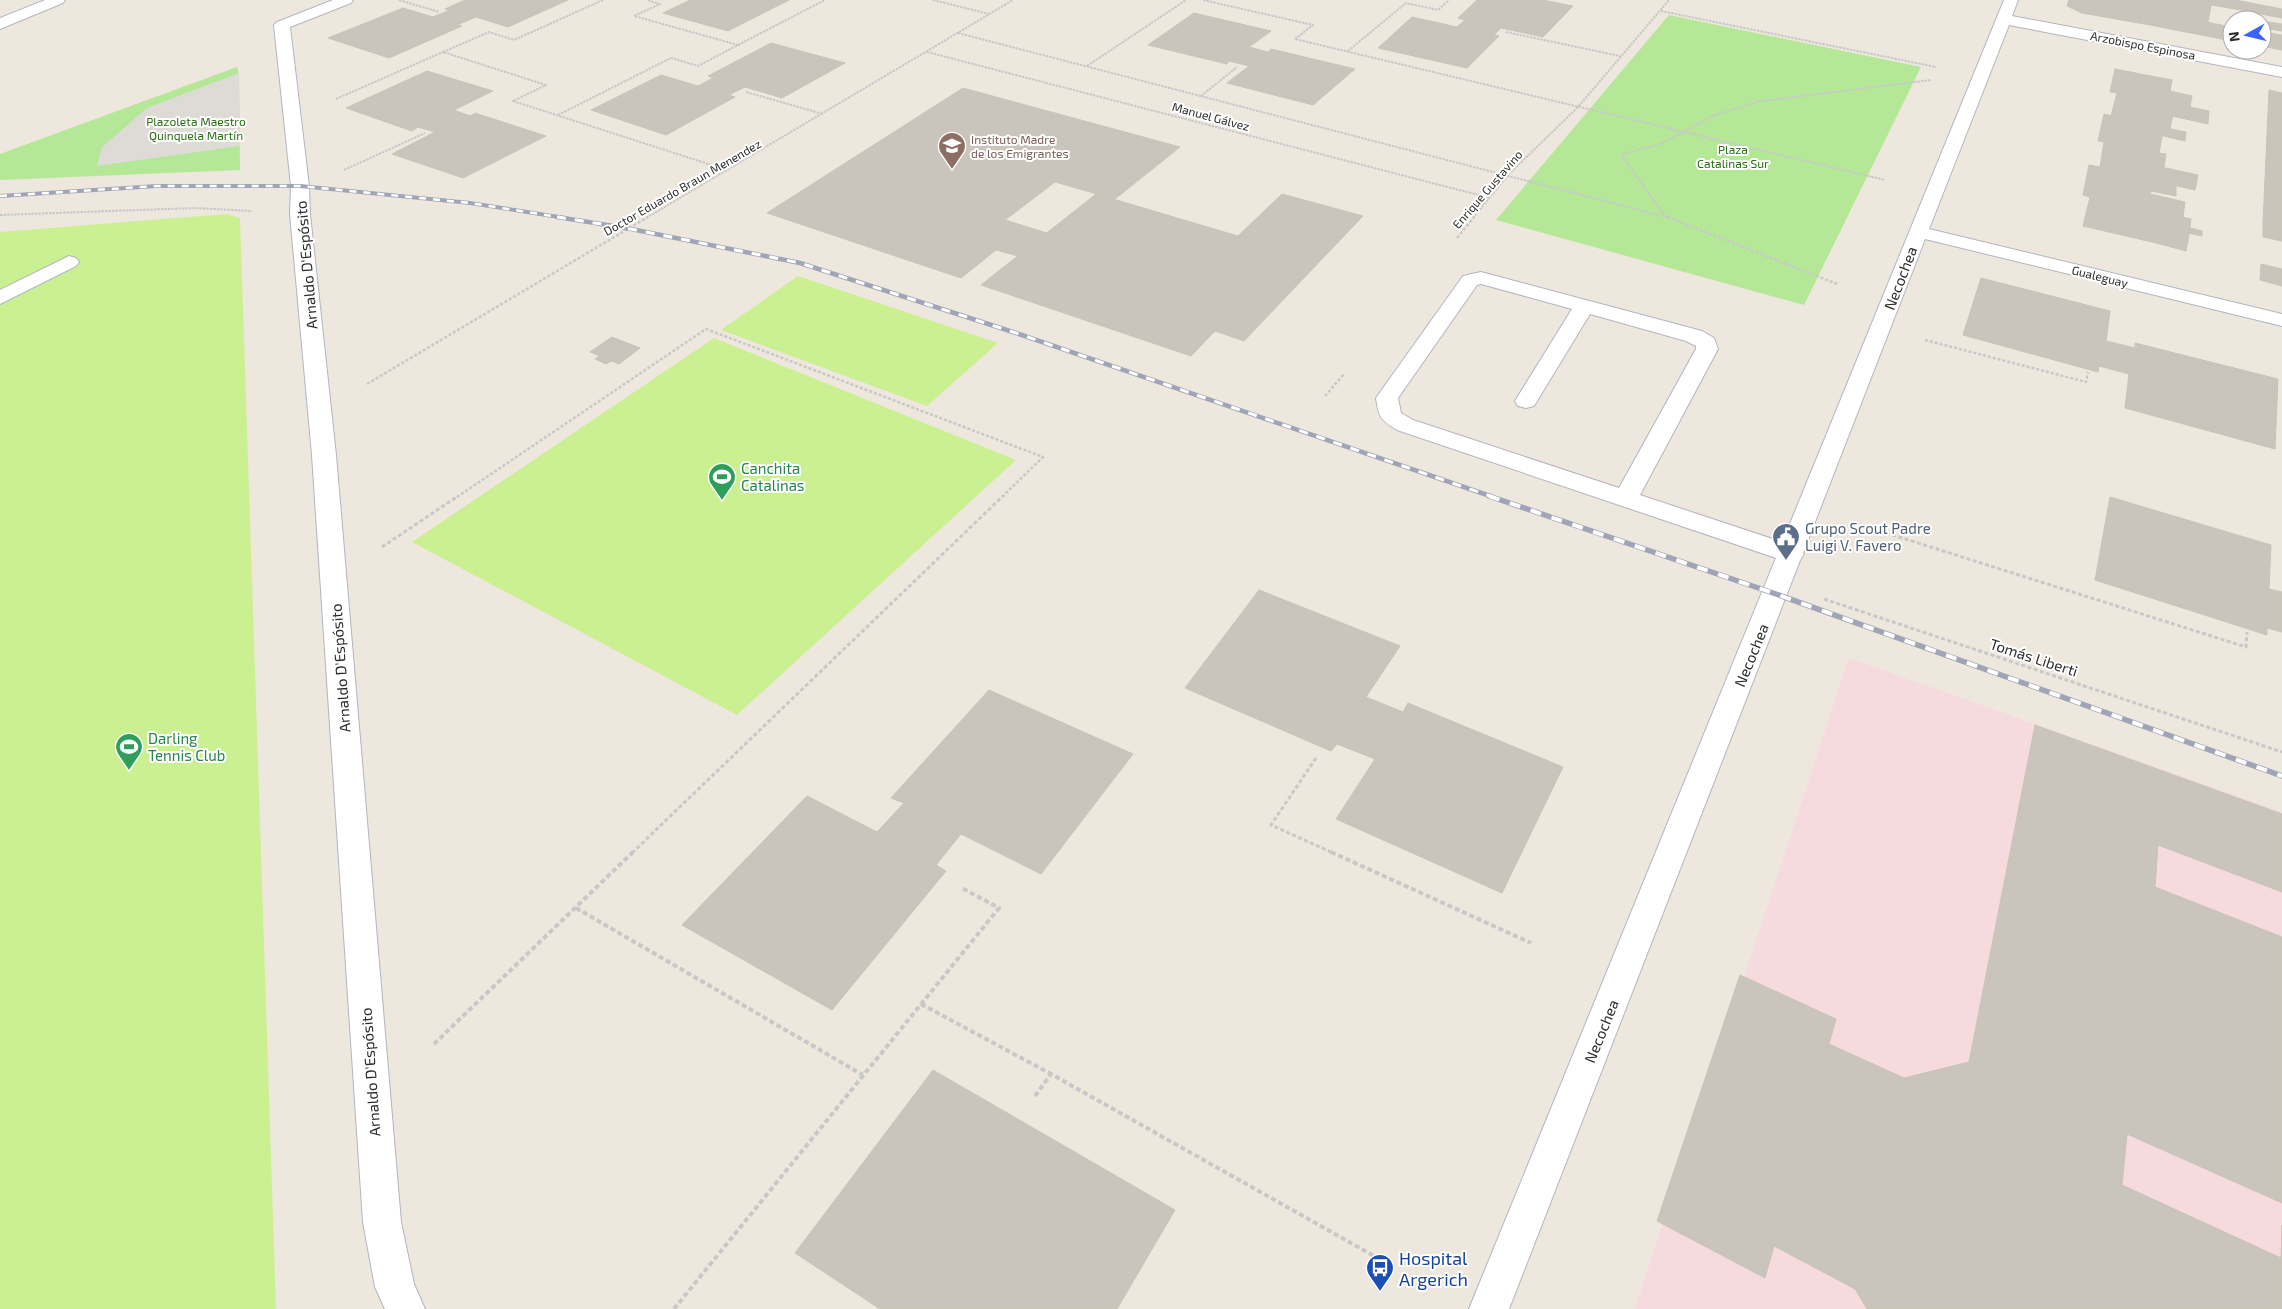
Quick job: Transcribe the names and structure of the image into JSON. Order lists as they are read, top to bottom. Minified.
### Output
{"streets":{"street":["Arzobispo Espinosa","Arnaldo D'Espósito","Gualeguay","Necochea"],"path":["Manuel Gálvez","Doctor Eduardo Braun Menendez","Enrique Gustavino","Tomás Liberti"]},"crossings":[["Arzobispo Espinosa","Necochea"],["Manuel Gálvez","Doctor Eduardo Braun Menendez"],["Manuel Gálvez","Enrique Gustavino"],["Gualeguay","Necochea"],["Necochea","Tomás Liberti"]],"parks":["Plazoleta Maestro Quinquela Martín","Plaza Catalinas Sur"],"places":{"school or university":["Instituto Madre de los Emigrantes"],"sports":["Canchita Catalinas","Darling Tennis Club"],"public building":["Grupo Scout Padre Luigi V. Favero"],"bus stop":["Hospital Argerich"]},"north":"left"}
